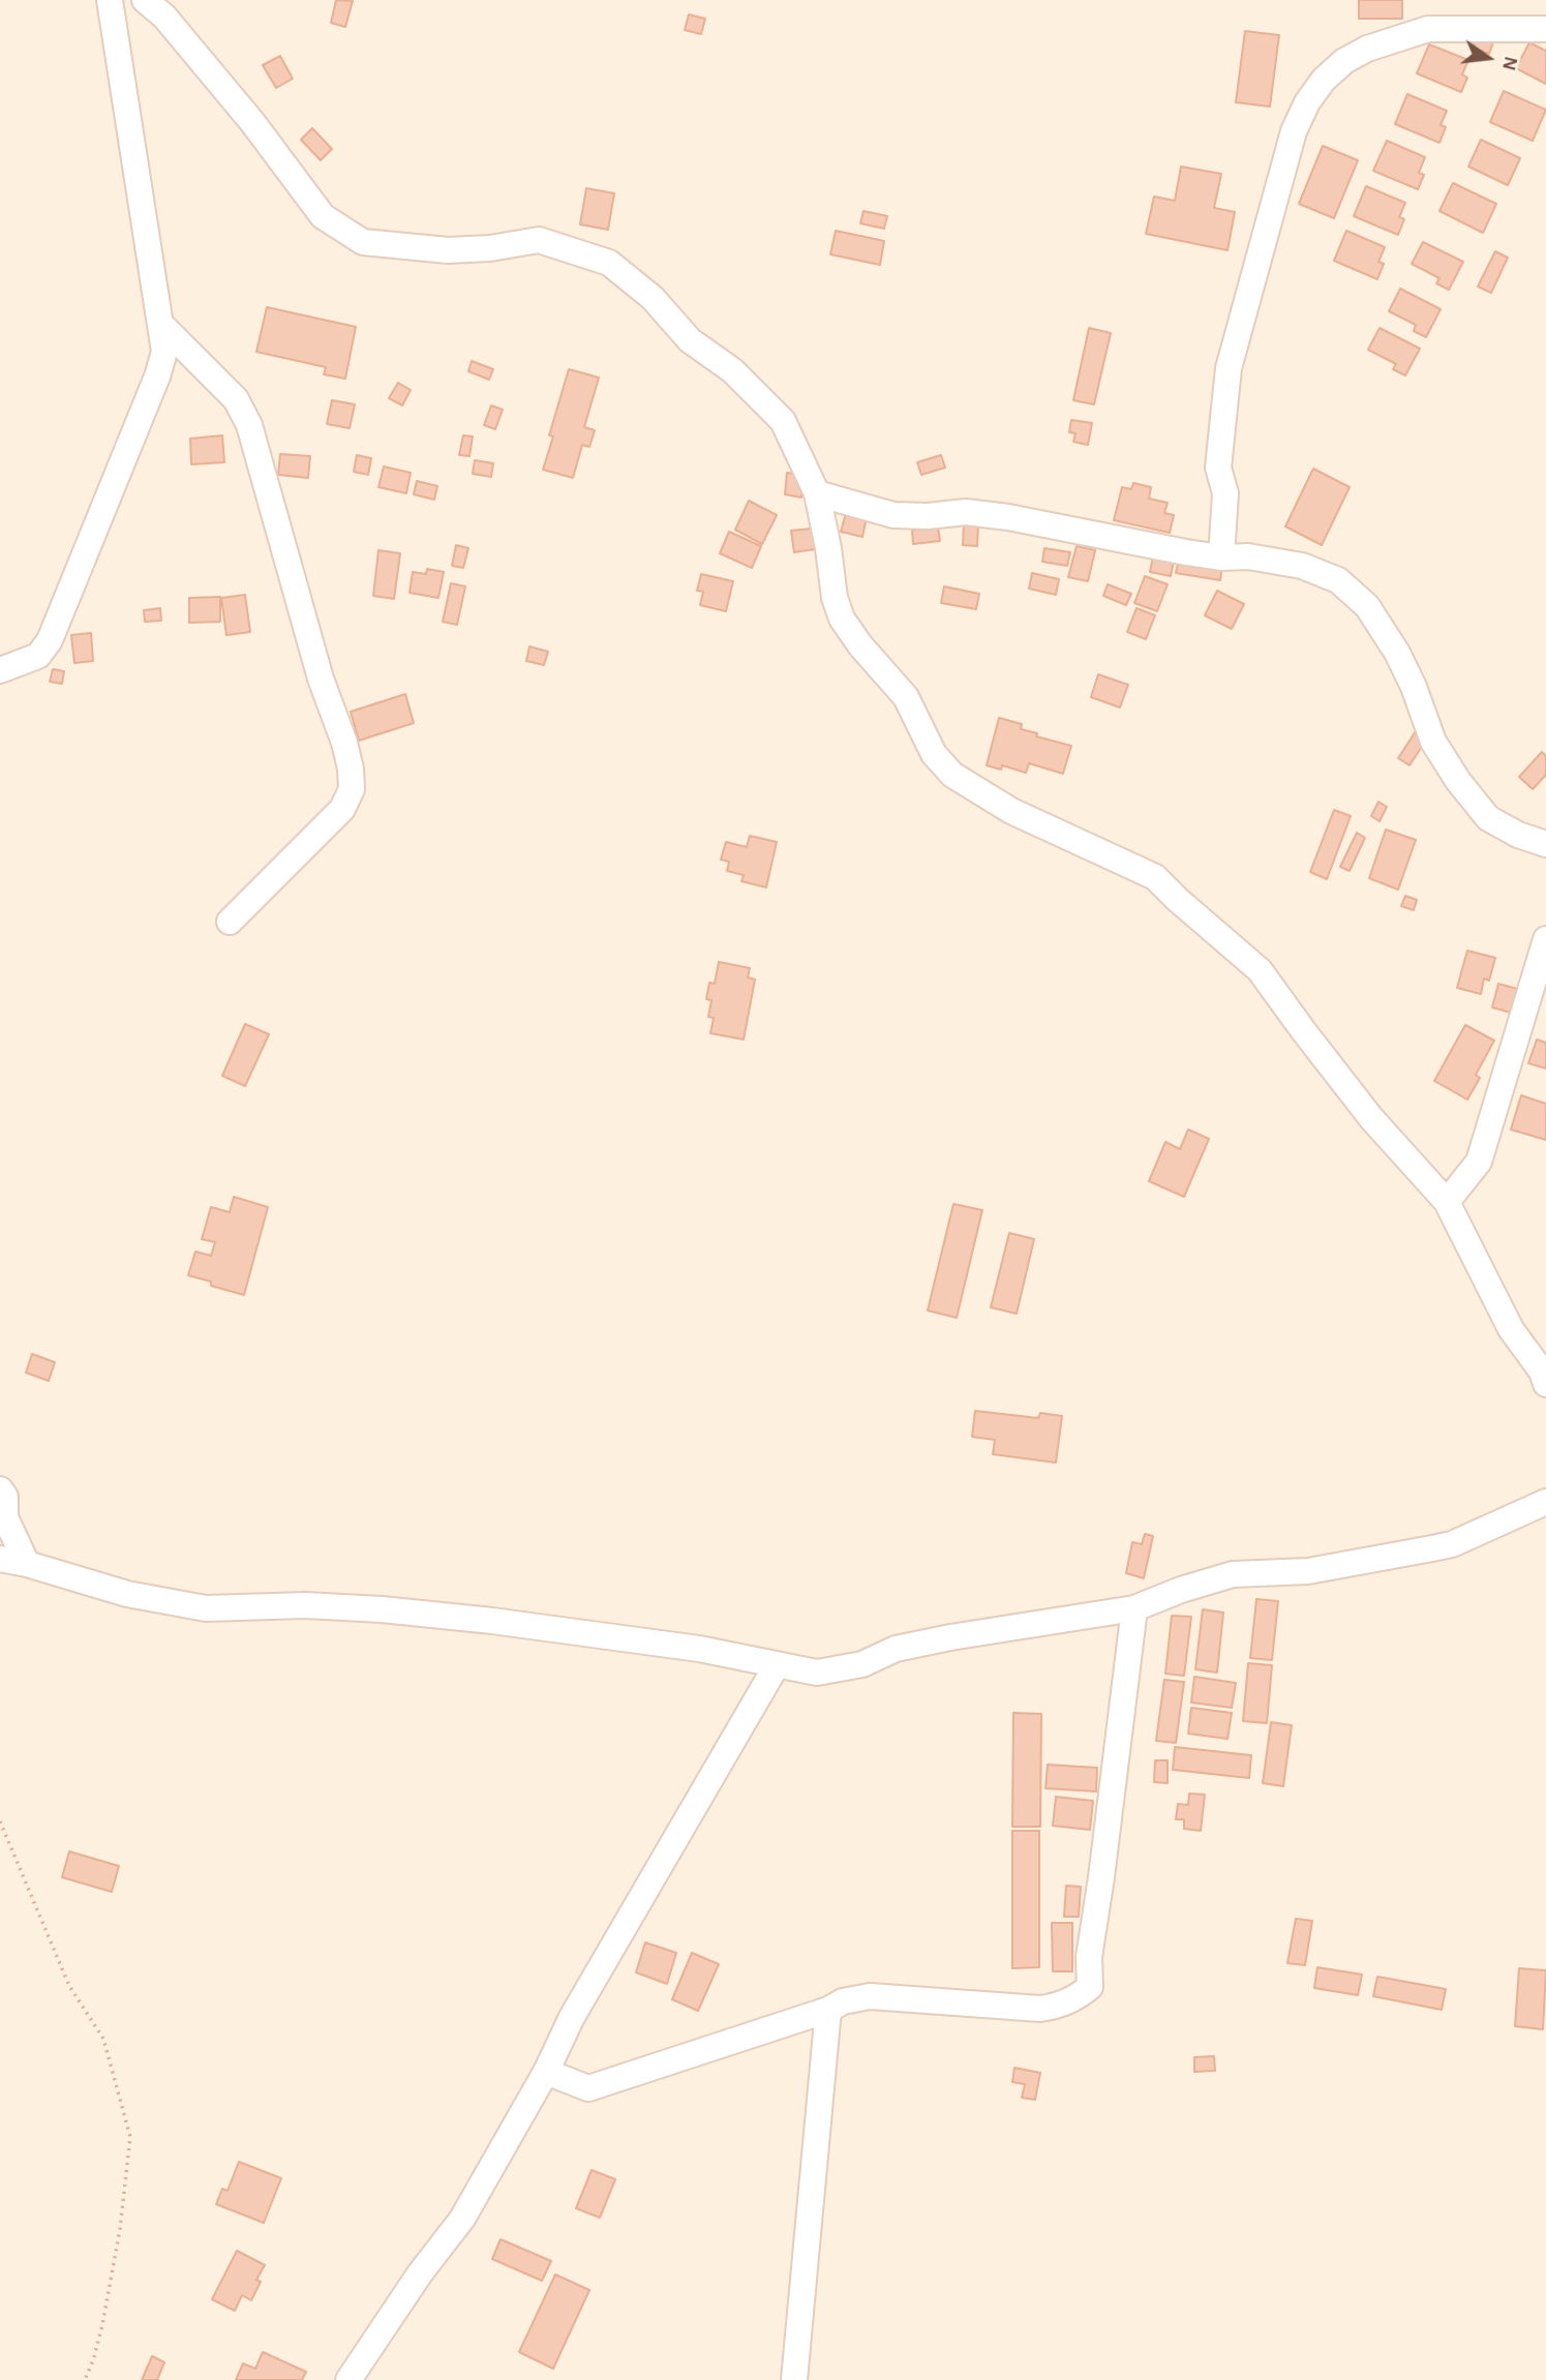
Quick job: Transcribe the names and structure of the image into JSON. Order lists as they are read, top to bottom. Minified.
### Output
{"north":"right"}
